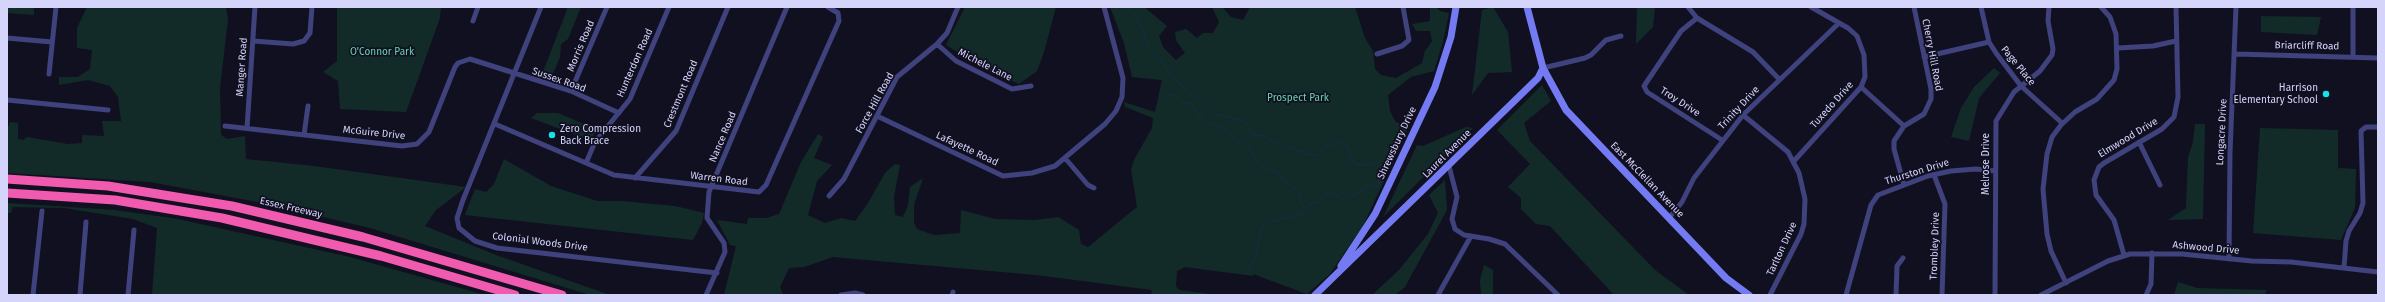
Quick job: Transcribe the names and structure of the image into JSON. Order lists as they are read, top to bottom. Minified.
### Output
{"streets":{"highway":["Essex Freeway"],"street":["Morris Road","Briarcliff Road","Cherry Hill Road","Hunterdon Road","Michele Lane","Page Place","Manger Road","Sussex Road","Crestmont Road","Troy Drive","Force Hill Road","Tuxedo Drive","Trinity Drive","Longacre Drive","McGuire Drive","Nance Road","Elmwood Drive","Shrewsbury Drive","Lafayette Road","Laurel Avenue","Melrose Drive","Thurston Drive","Warren Road","East McClellan Avenue","Colonial Woods Drive","Trombley Drive","Ashwood Drive","Tarlton Drive"]},"crossings":[["Morris Road","Sussex Road"],["Briarcliff Road","Longacre Drive"],["Cherry Hill Road","Thurston Drive"],["Hunterdon Road","Sussex Road"],["Hunterdon Road","Warren Road"],["Michele Lane","Force Hill Road"],["Page Place","Melrose Drive"],["Manger Road","McGuire Drive"],["Sussex Road","McGuire Drive"],["Sussex Road","Colonial Woods Drive"],["Crestmont Road","Warren Road"],["Troy Drive","Trinity Drive"],["Force Hill Road","Lafayette Road"],["Tuxedo Drive","Trinity Drive"],["Tuxedo Drive","Tarlton Drive"],["Trinity Drive","East McClellan Avenue"],["Trinity Drive","Tarlton Drive"],["Longacre Drive","Ashwood Drive"],["McGuire Drive","Colonial Woods Drive"],["Nance Road","Warren Road"],["Nance Road","Colonial Woods Drive"],["Elmwood Drive","Ashwood Drive"],["Shrewsbury Drive","Laurel Avenue"],["Laurel Avenue","East McClellan Avenue"],["Melrose Drive","Thurston Drive"],["Thurston Drive","Trombley Drive"],["Warren Road","Colonial Woods Drive"]],"parks":["O'Connor Park","Prospect Park"],"places":["Harrison Elementary School","Zero Compression Back Brace"]}
